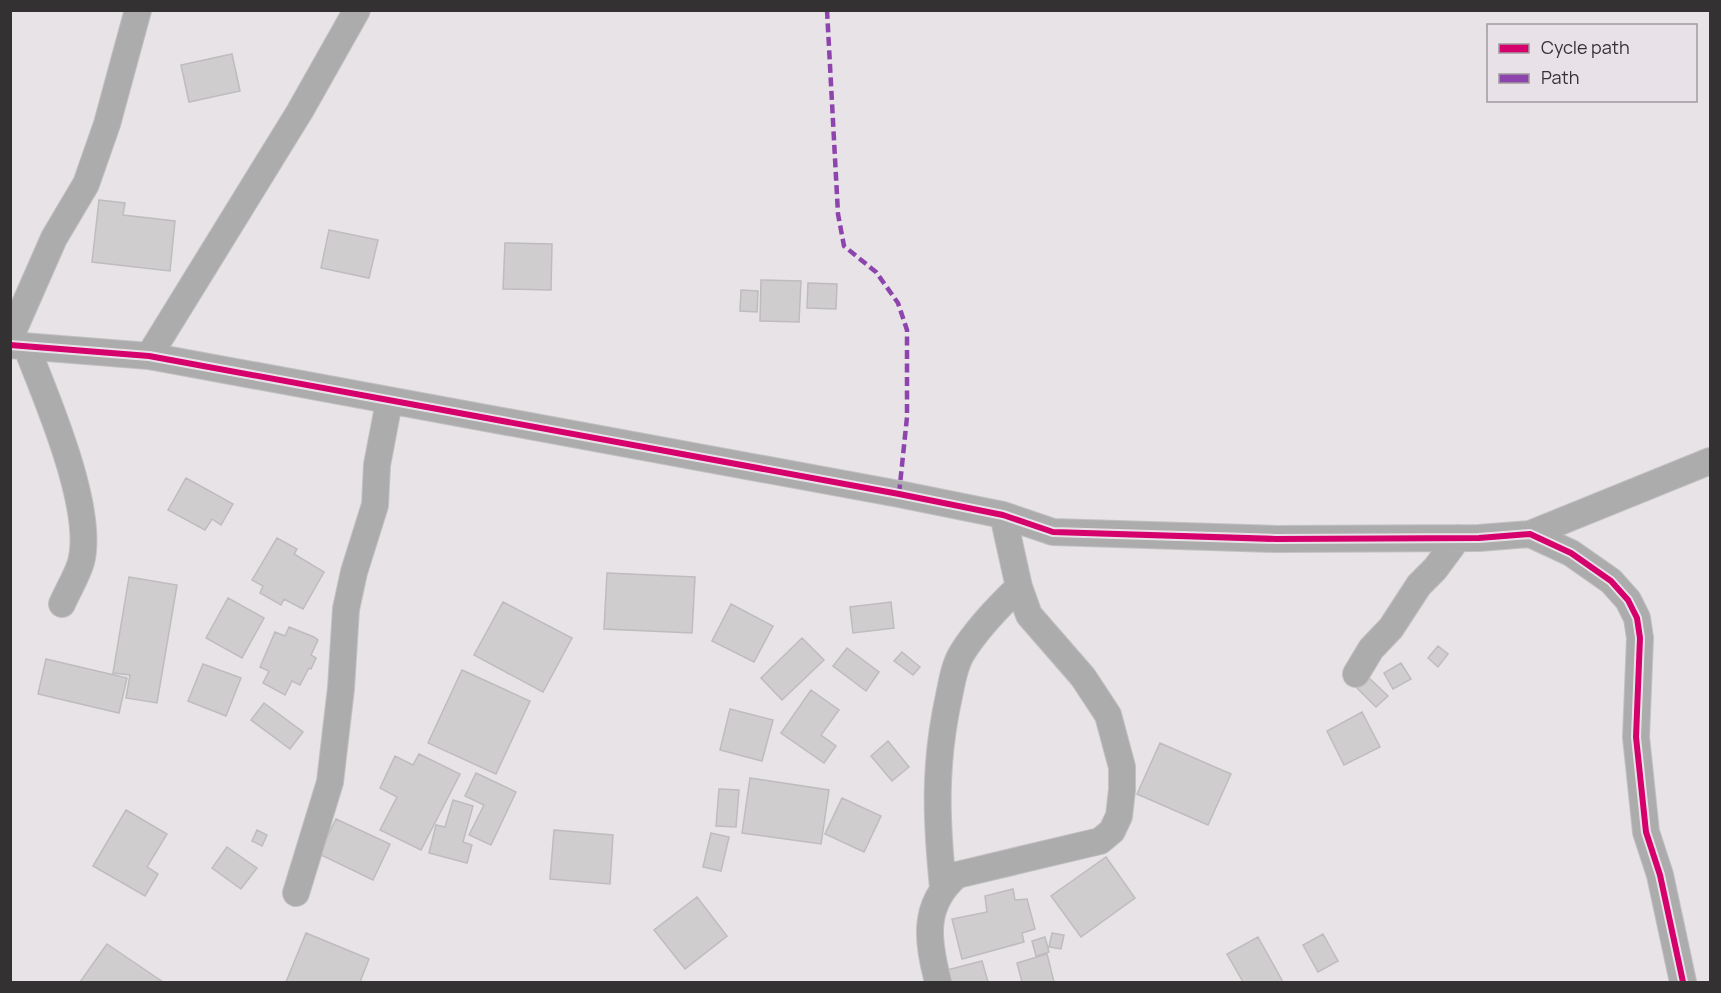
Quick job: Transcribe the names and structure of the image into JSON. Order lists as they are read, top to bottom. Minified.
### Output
{"legend":["Cycle path","Path"]}
